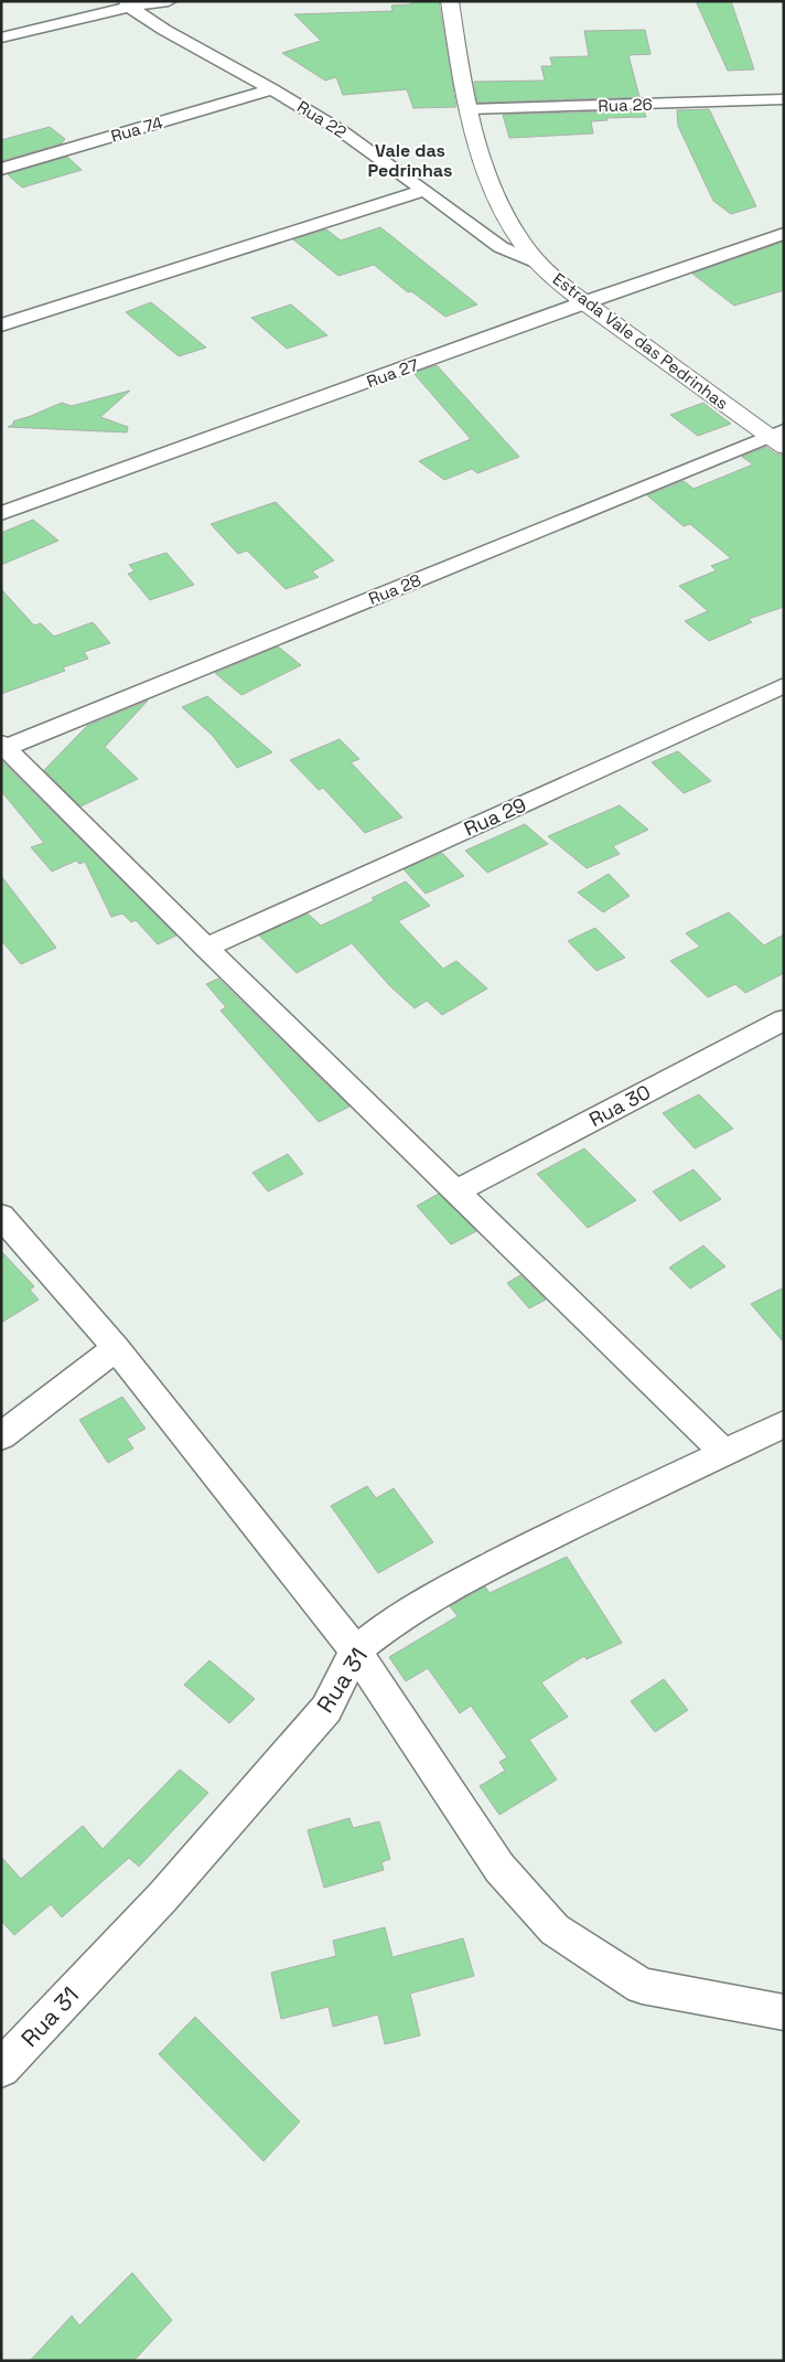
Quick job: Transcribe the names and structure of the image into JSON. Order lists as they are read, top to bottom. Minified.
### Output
{"streets":{"main road":["Estrada Vale das Pedrinhas"],"street":["Rua 26","Rua 22","Rua 74","Rua 27","Rua 28","Rua 29","Rua 30","Rua 31"]},"crossings":[["Rua 26","Estrada Vale das Pedrinhas"],["Rua 22","Rua 74"],["Rua 22","Estrada Vale das Pedrinhas"],["Estrada Vale das Pedrinhas","Rua 27"],["Estrada Vale das Pedrinhas","Rua 28"]],"districts":["Vale das Pedrinhas"]}
